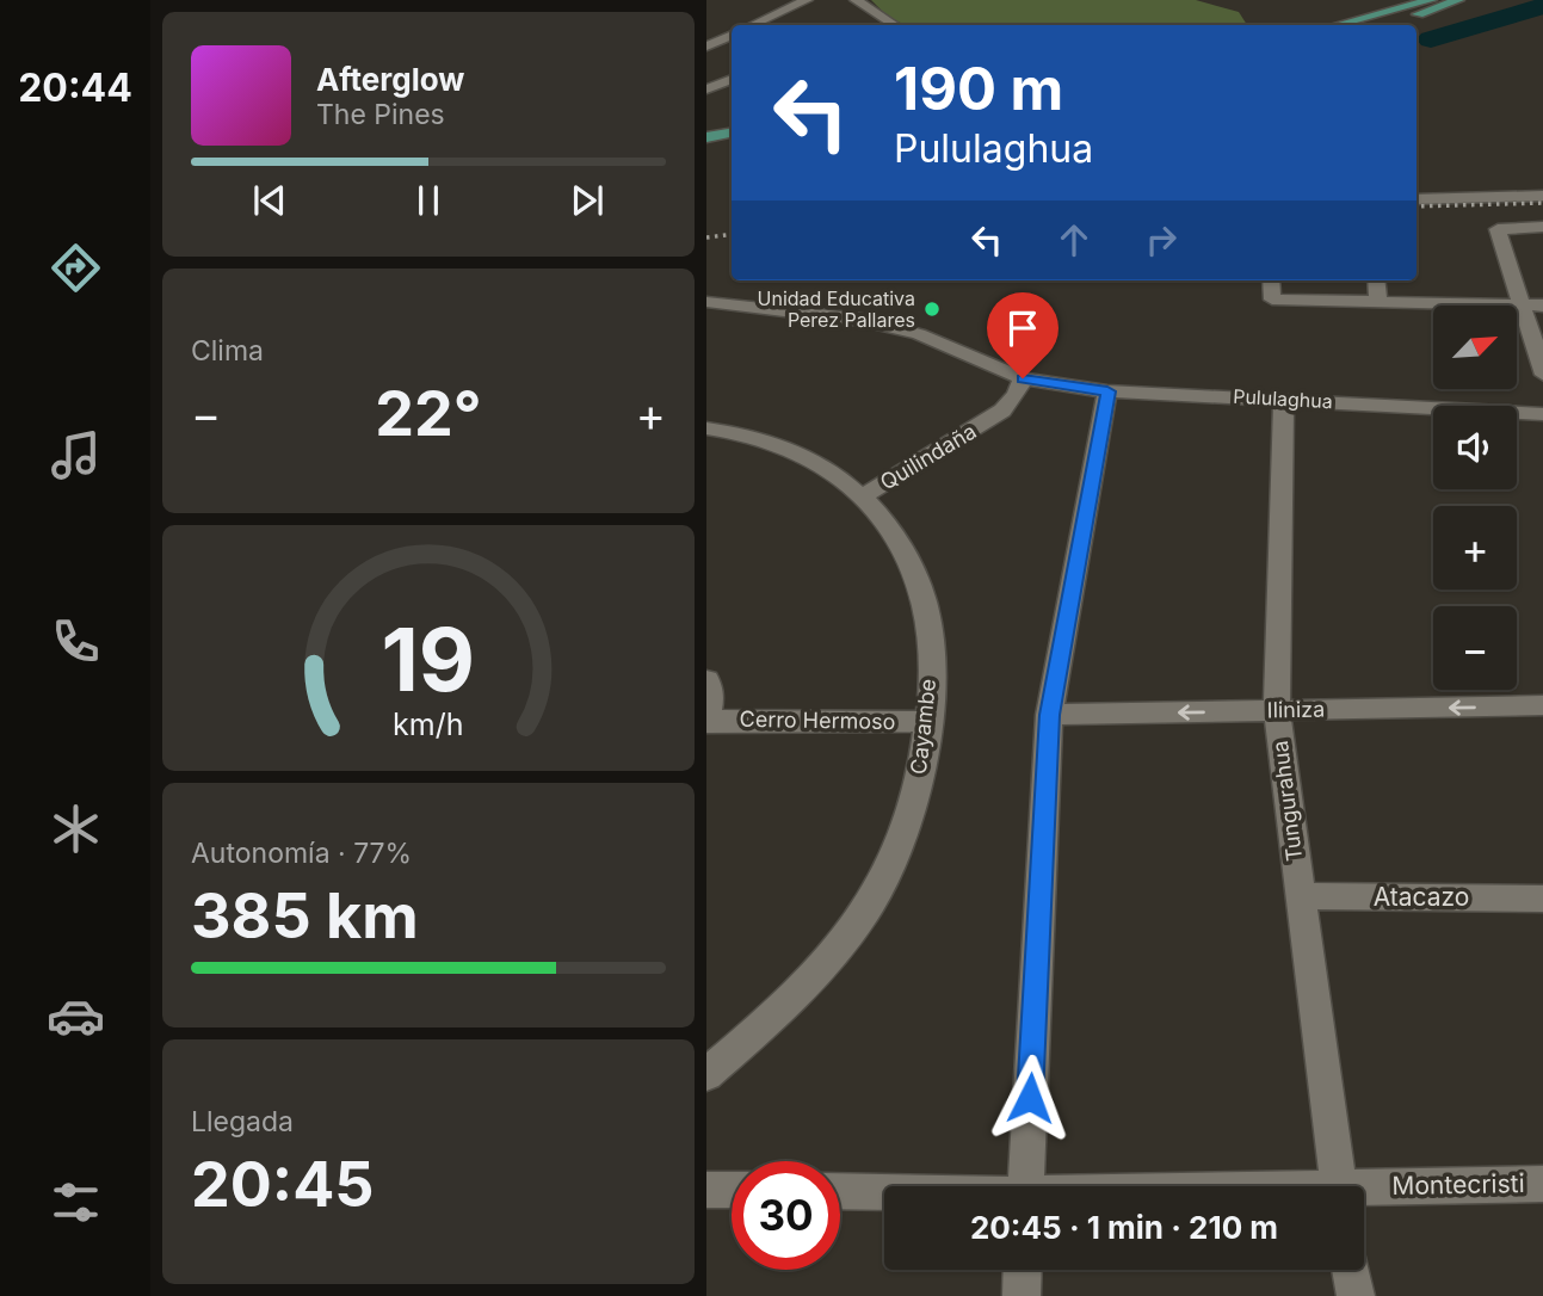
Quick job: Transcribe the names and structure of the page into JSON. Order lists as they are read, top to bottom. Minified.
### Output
{"streets":{"street":["Pululaghua","Quilindaña","Iliniza","Cerro Hermoso","Cayambe","Tungurahua","Atacazo","Montecristi"]},"crossings":[["Pululaghua","Quilindaña"],["Pululaghua","Tungurahua"],["Quilindaña","Cayambe"],["Iliniza","Tungurahua"],["Cerro Hermoso","Cayambe"],["Tungurahua","Atacazo"]],"one_way":["Iliniza"],"places":["Unidad Educativa Perez Pallares"],"north":"top right","page":{"tabs":"20:44","turn":["190 m","Pululaghua"],"song":["Afterglow","The Pines"],"tile":["Clima",["Autonomía · 77%","385 km"],["Llegada","20:45"]],"map_buttons":["+","−"],"heat":["−","22°","+"],"limit":"30","trip":"20:45 · 1 min · 210 m","gauge":["19","km/h"]}}
